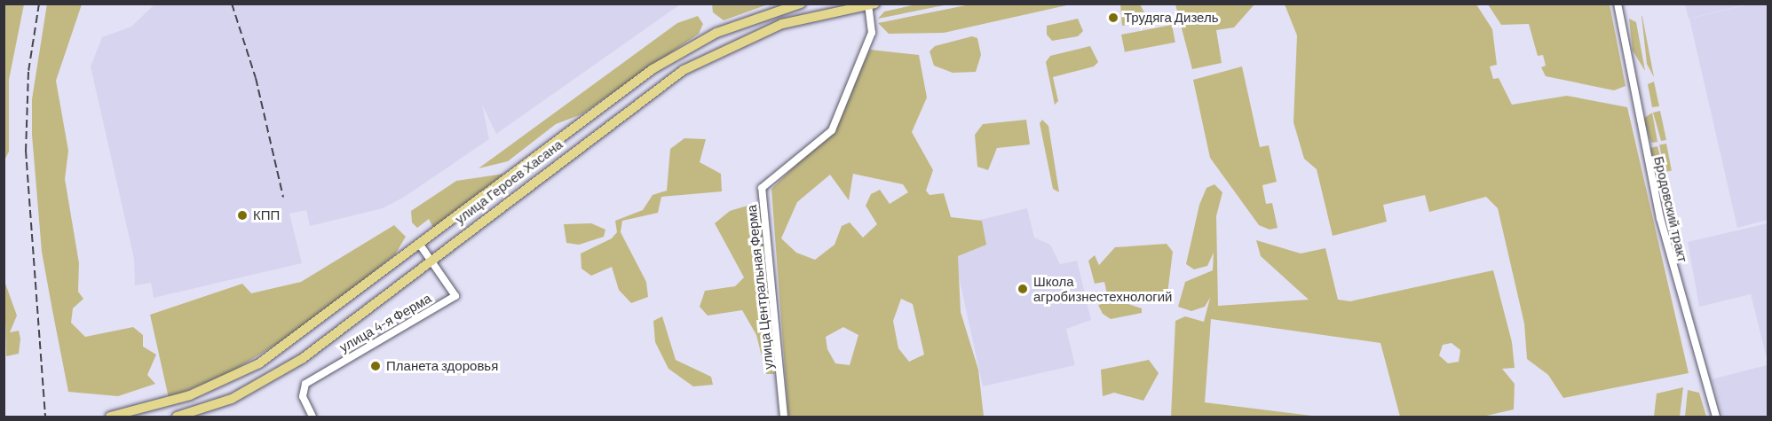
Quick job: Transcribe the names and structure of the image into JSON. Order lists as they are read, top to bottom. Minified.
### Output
{"streets":{"main road":["улица Героев Хасана"],"street":["Бродовский тракт","улица Центральная Ферма","улица 4-я Ферма"]},"crossings":[["улица Героев Хасана","улица Центральная Ферма"],["улица Героев Хасана","улица 4-я Ферма"]],"places":["Трудяга Дизель","КПП","Школа агробизнестехнологий","Планета здоровья"]}
